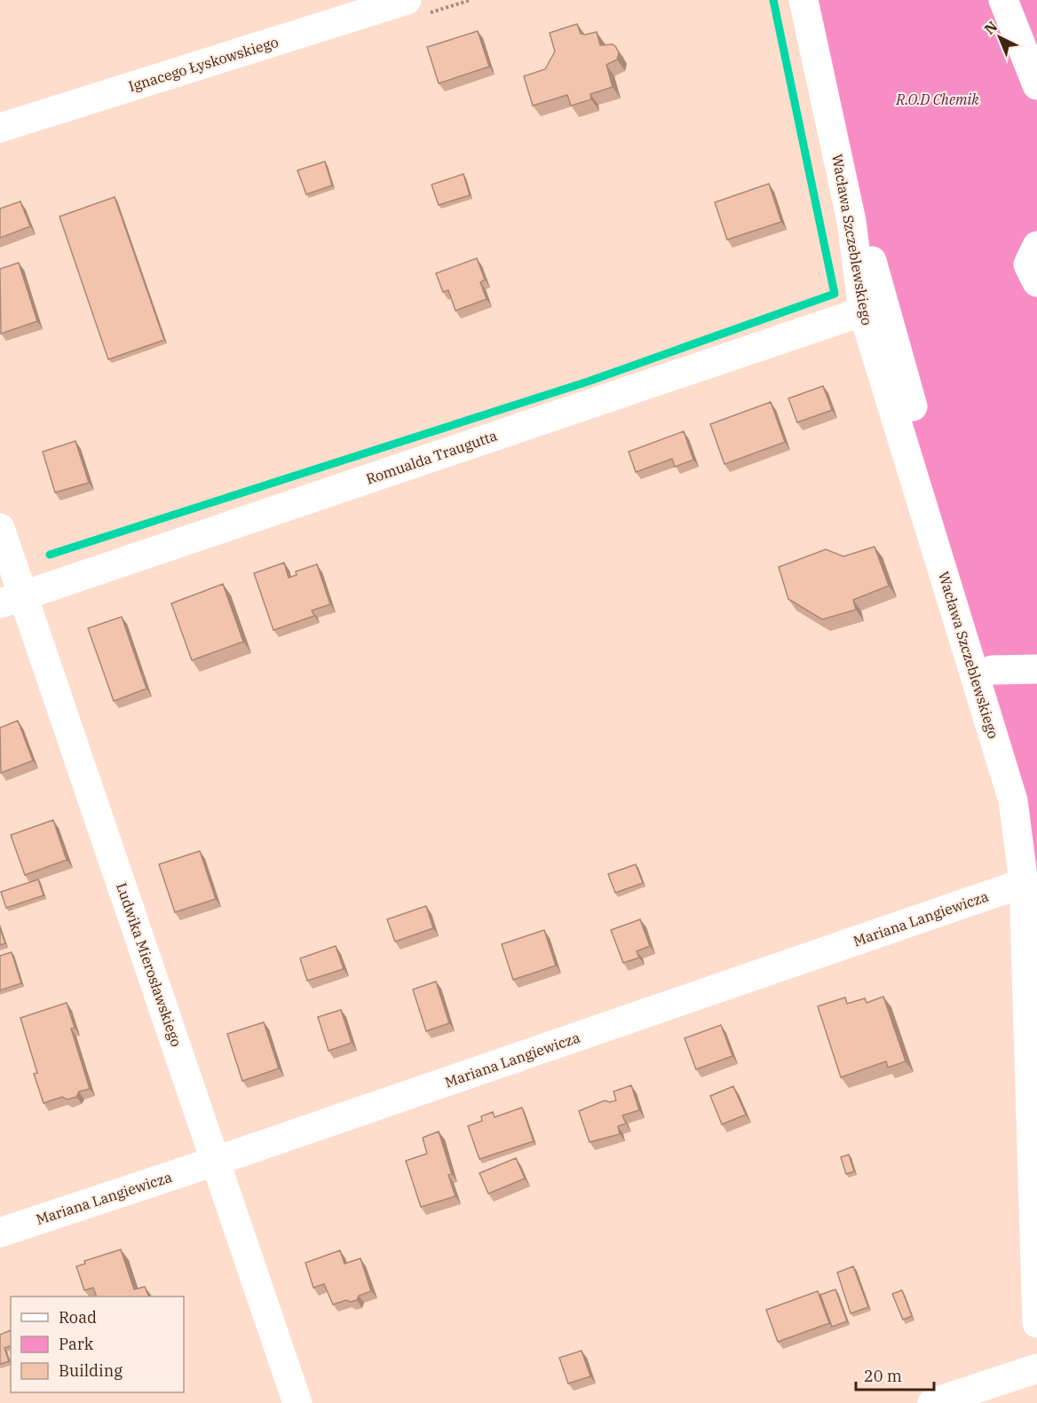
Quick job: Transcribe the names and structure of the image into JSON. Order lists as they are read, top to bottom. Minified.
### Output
{"streets":{"street":["Ignacego Łyskowskiego","Wacława Szczeblewskiego","Romualda Traugutta","Mariana Langiewicza","Ludwika Mierosławskiego"]},"crossings":[["Wacława Szczeblewskiego","Romualda Traugutta"],["Wacława Szczeblewskiego","Mariana Langiewicza"],["Romualda Traugutta","Ludwika Mierosławskiego"],["Mariana Langiewicza","Ludwika Mierosławskiego"]],"parks":["R.O.D Chemik"],"legend":["Road","Park","Building"],"scale_bar":"20 m","north":"top left"}
